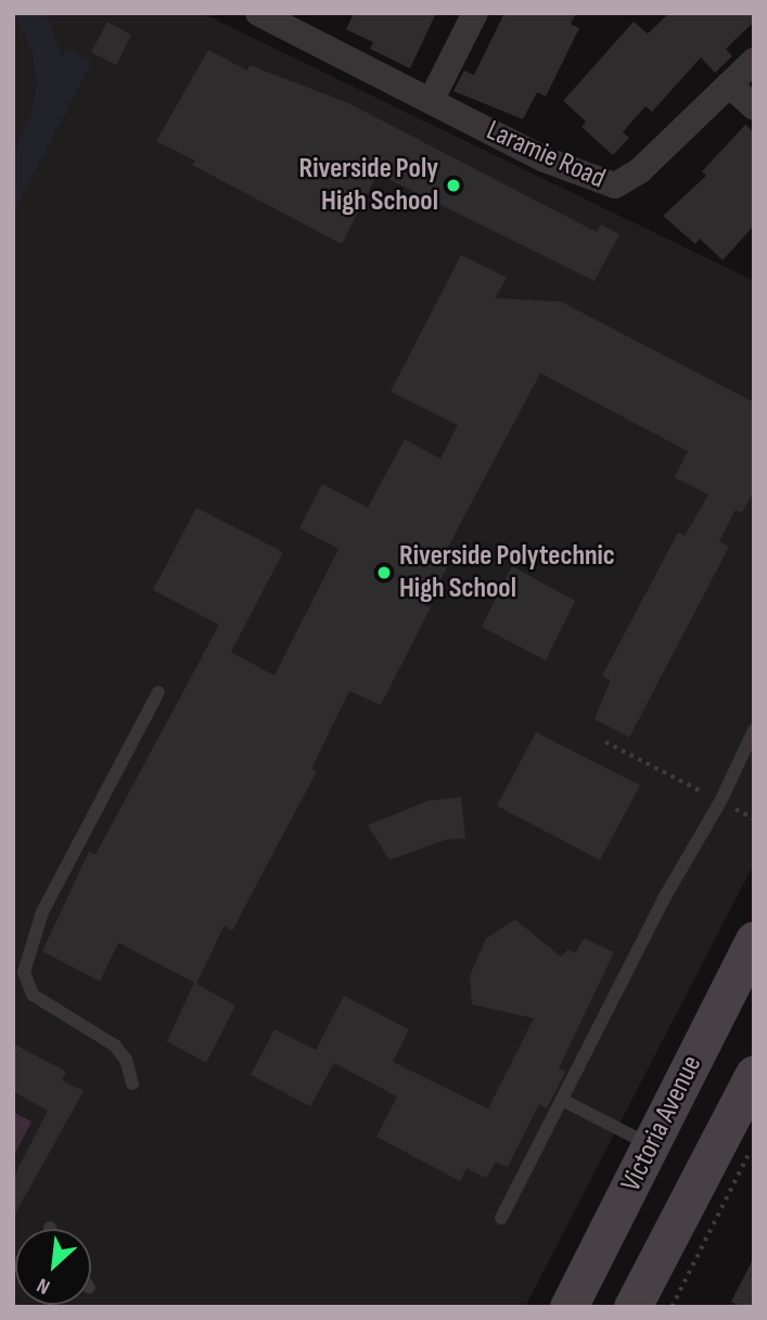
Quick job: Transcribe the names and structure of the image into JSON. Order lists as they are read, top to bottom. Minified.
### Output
{"streets":{"main road":["Victoria Avenue"],"street":["Laramie Road"]},"places":["Riverside Poly High School","Riverside Polytechnic High School"],"north":"bottom left"}
